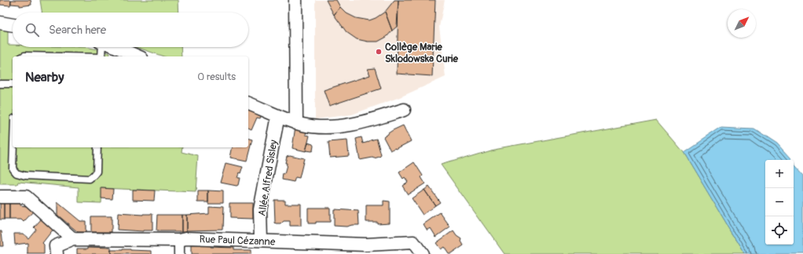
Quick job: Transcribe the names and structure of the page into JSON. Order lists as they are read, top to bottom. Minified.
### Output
{"streets":{"street":["Allée Alfred Sisley","Rue Paul Cézanne"]},"crossings":[["Allée Alfred Sisley","Rue Paul Cézanne"]],"places":["Collège Marie Sklodowska Curie"],"north":"top right","page":{"search":"Search here","heading":["Nearby","0 results"],"map_buttons":["+","−"]}}
